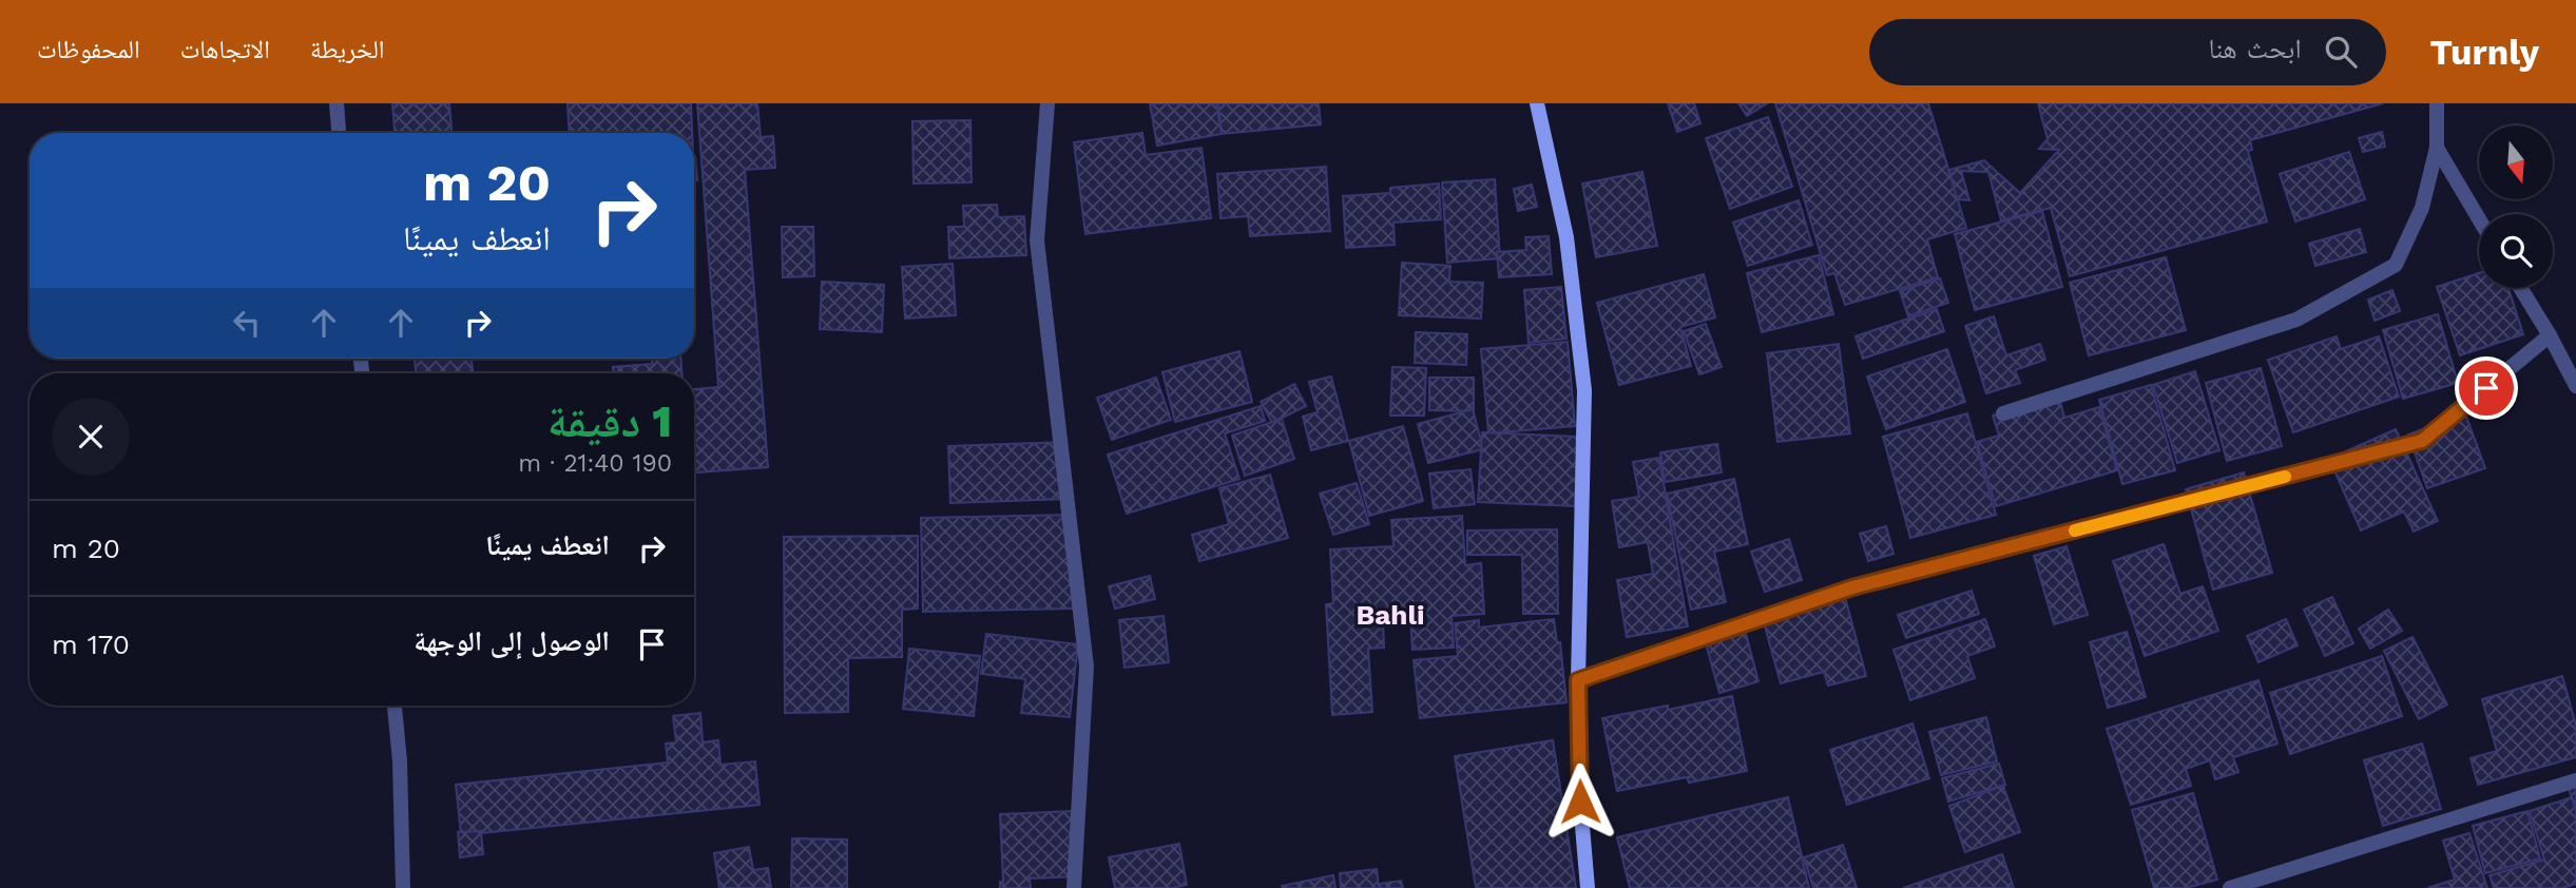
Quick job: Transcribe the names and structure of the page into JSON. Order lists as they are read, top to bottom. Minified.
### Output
{"districts":["Bahli"],"north":"bottom","page":{"header":"Turnly","search":"ابحث هنا","nav":["الخريطة","الاتجاهات","المحفوظات"],"turn":["20 m","انعطف يمينًا"],"heading":["1 دقيقة","190 m · 21:40"],"list":[{"name":"انعطف يمينًا","value":"20 m"},{"name":"الوصول إلى الوجهة","value":"170 m"}]}}
